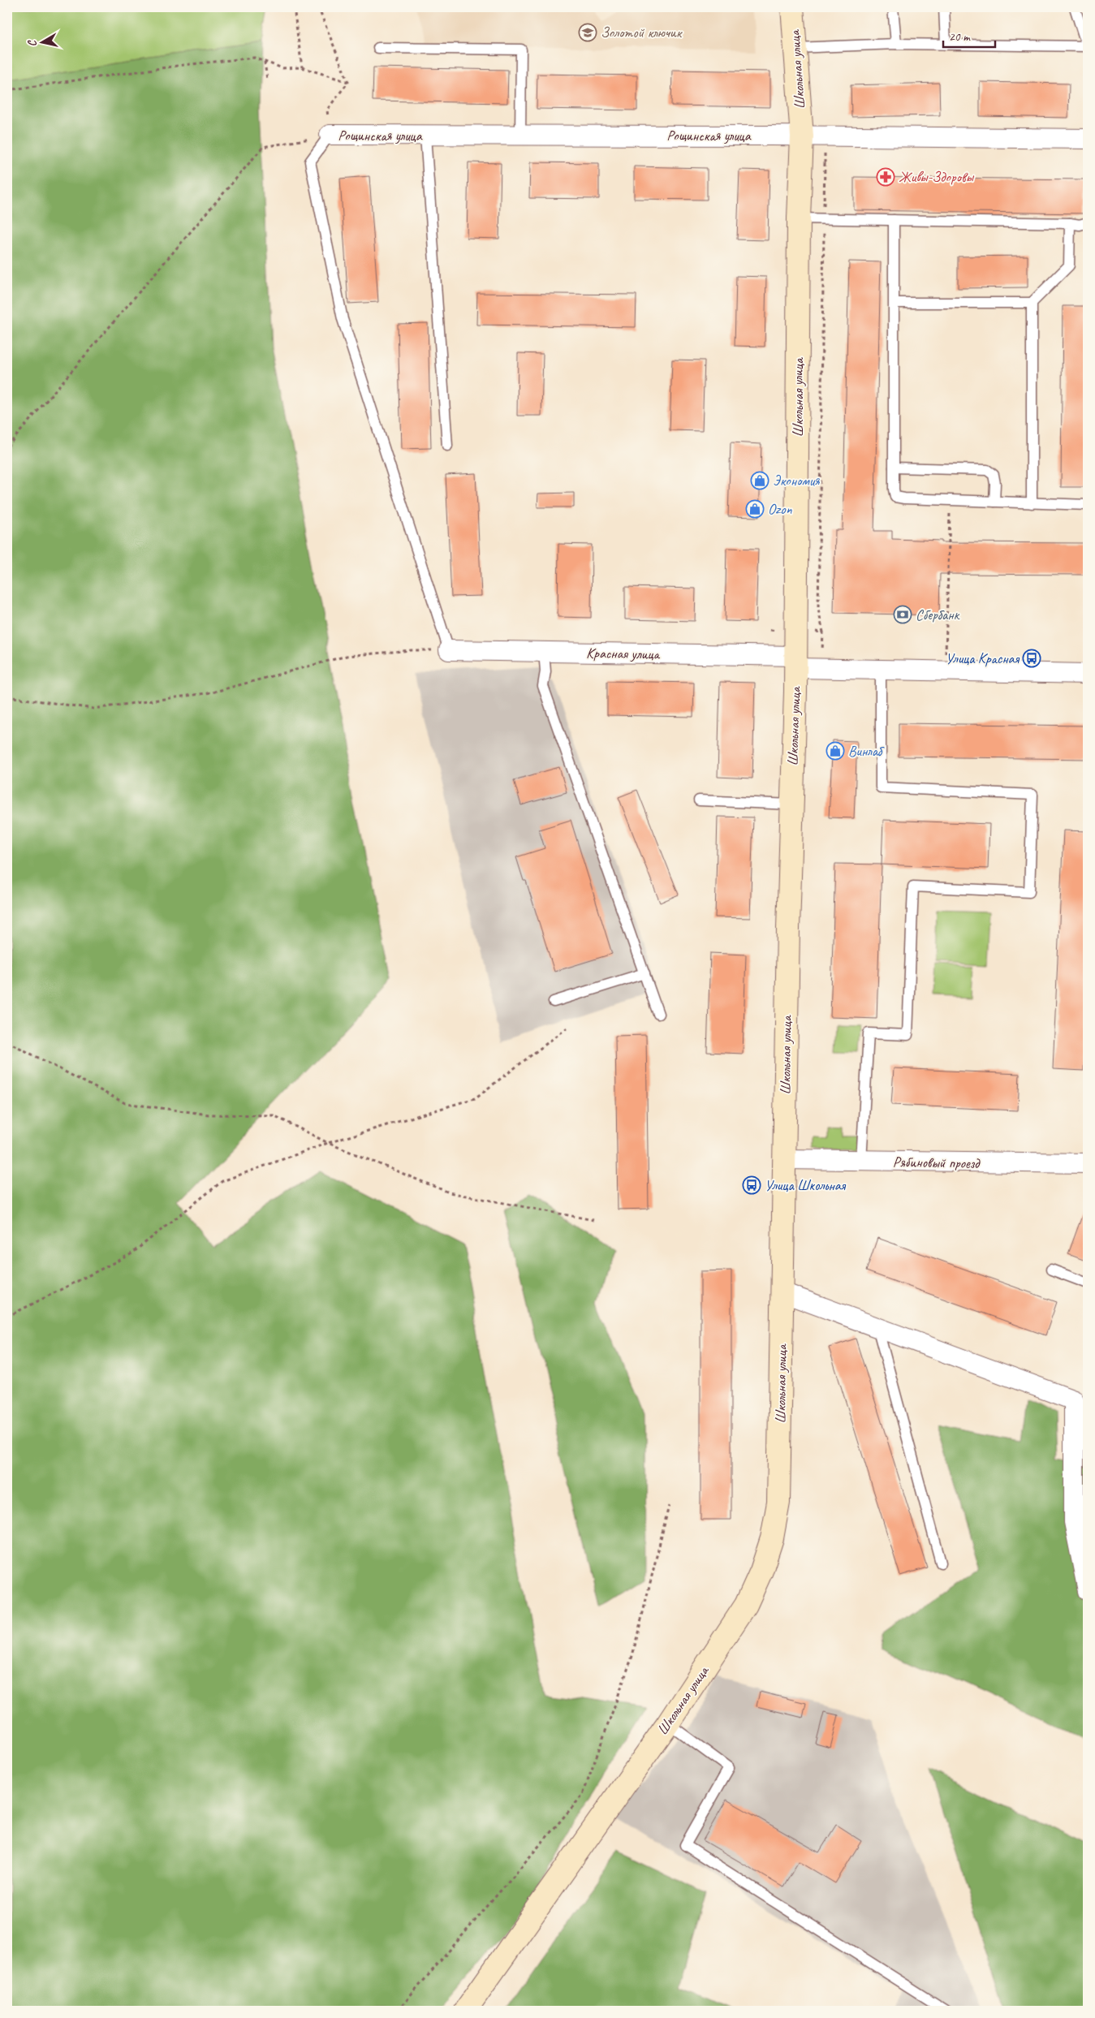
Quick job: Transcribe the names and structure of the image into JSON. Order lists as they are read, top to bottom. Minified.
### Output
{"streets":{"street":["Школьная улица","Рощинская улица","Красная улица","Рябиновый проезд"]},"crossings":[["Школьная улица","Рощинская улица"],["Школьная улица","Красная улица"],["Школьная улица","Рябиновый проезд"]],"places":{"school or university":["Золотой ключик"],"pharmacy":["Живы-Здоровы"],"shop":["Экономия","Ozon","Винлаб"],"bank":["Сбербанк"],"bus stop":["Улица Красная","Улица Школьная"]},"scale_bar":"20 m","north":"left"}
